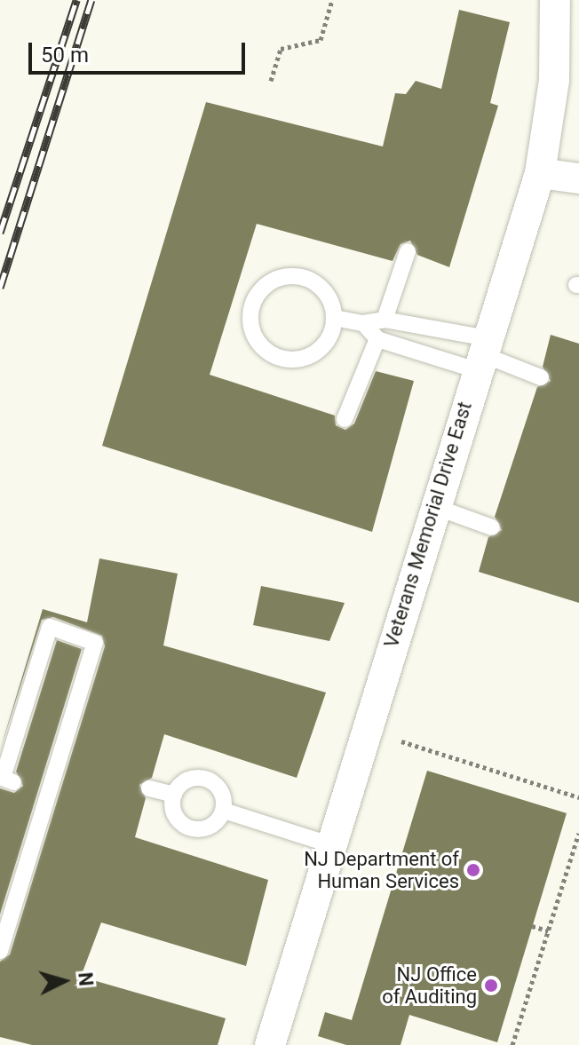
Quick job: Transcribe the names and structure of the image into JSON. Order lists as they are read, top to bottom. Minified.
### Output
{"streets":{"street":["Veterans Memorial Drive East"]},"places":["NJ Department of Human Services","NJ Office of Auditing"],"scale_bar":"50 m","north":"right"}
